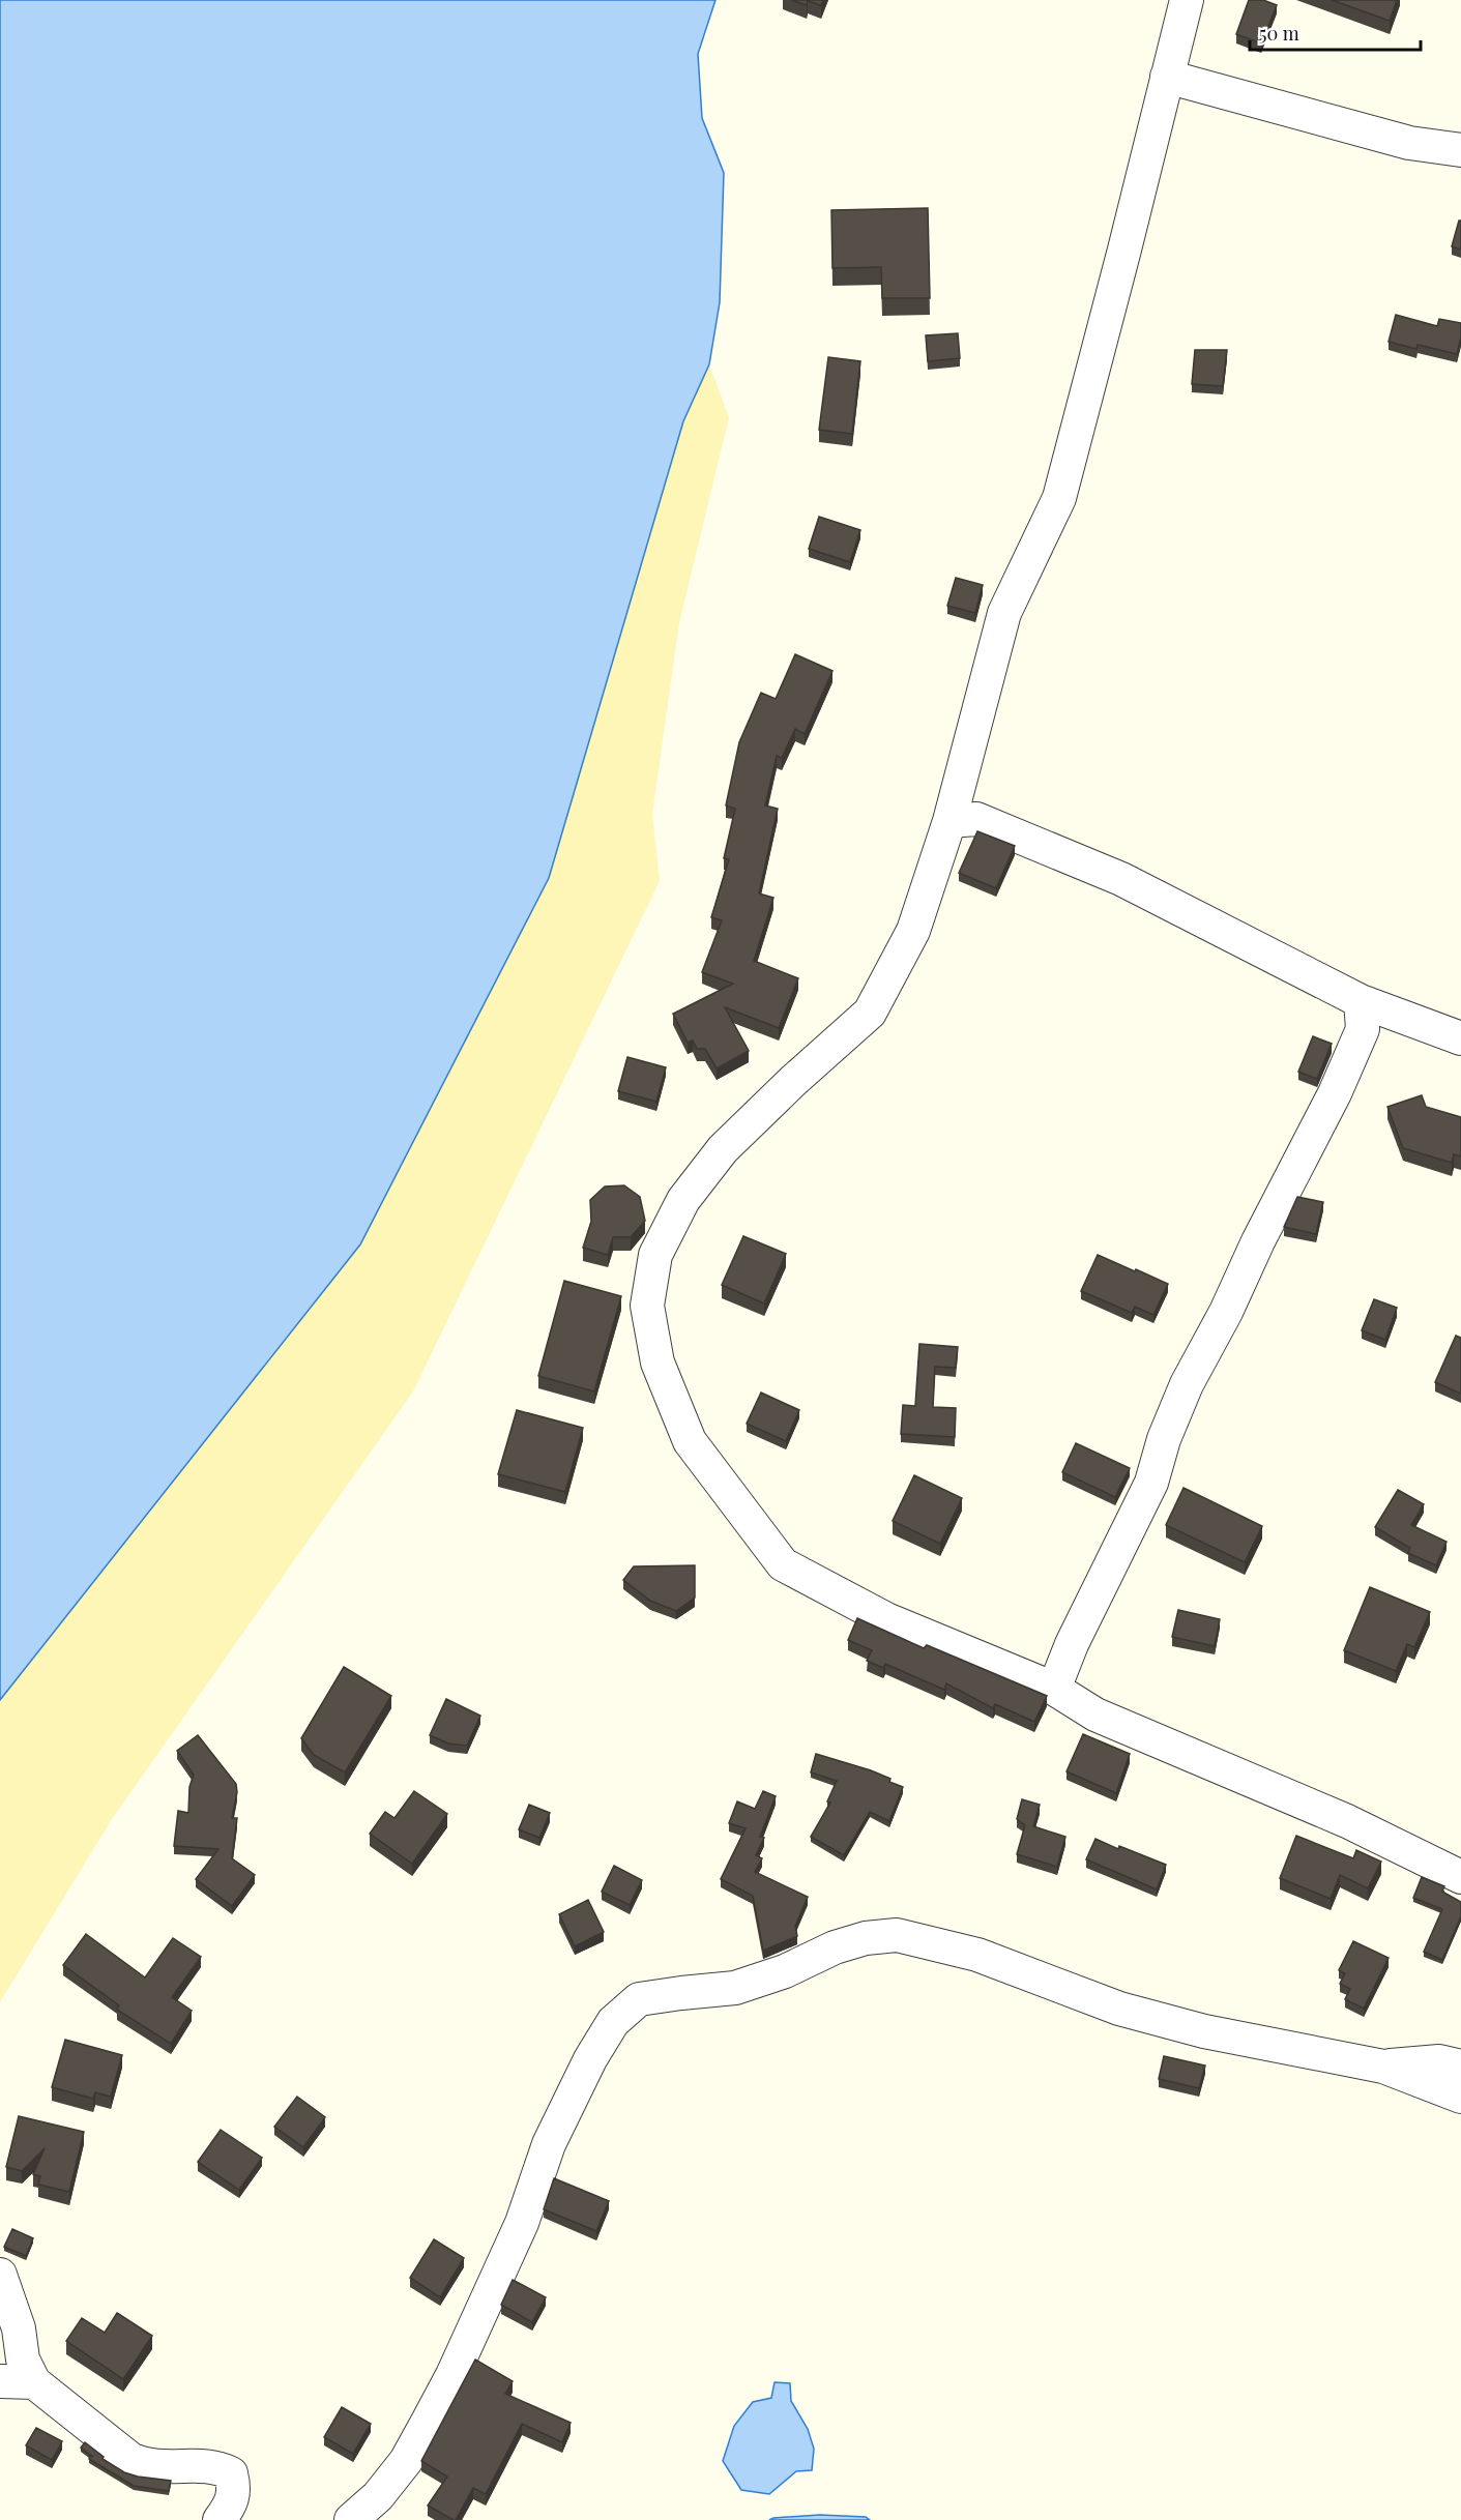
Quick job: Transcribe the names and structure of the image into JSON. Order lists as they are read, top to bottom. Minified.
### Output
{"scale_bar":"50 m"}
